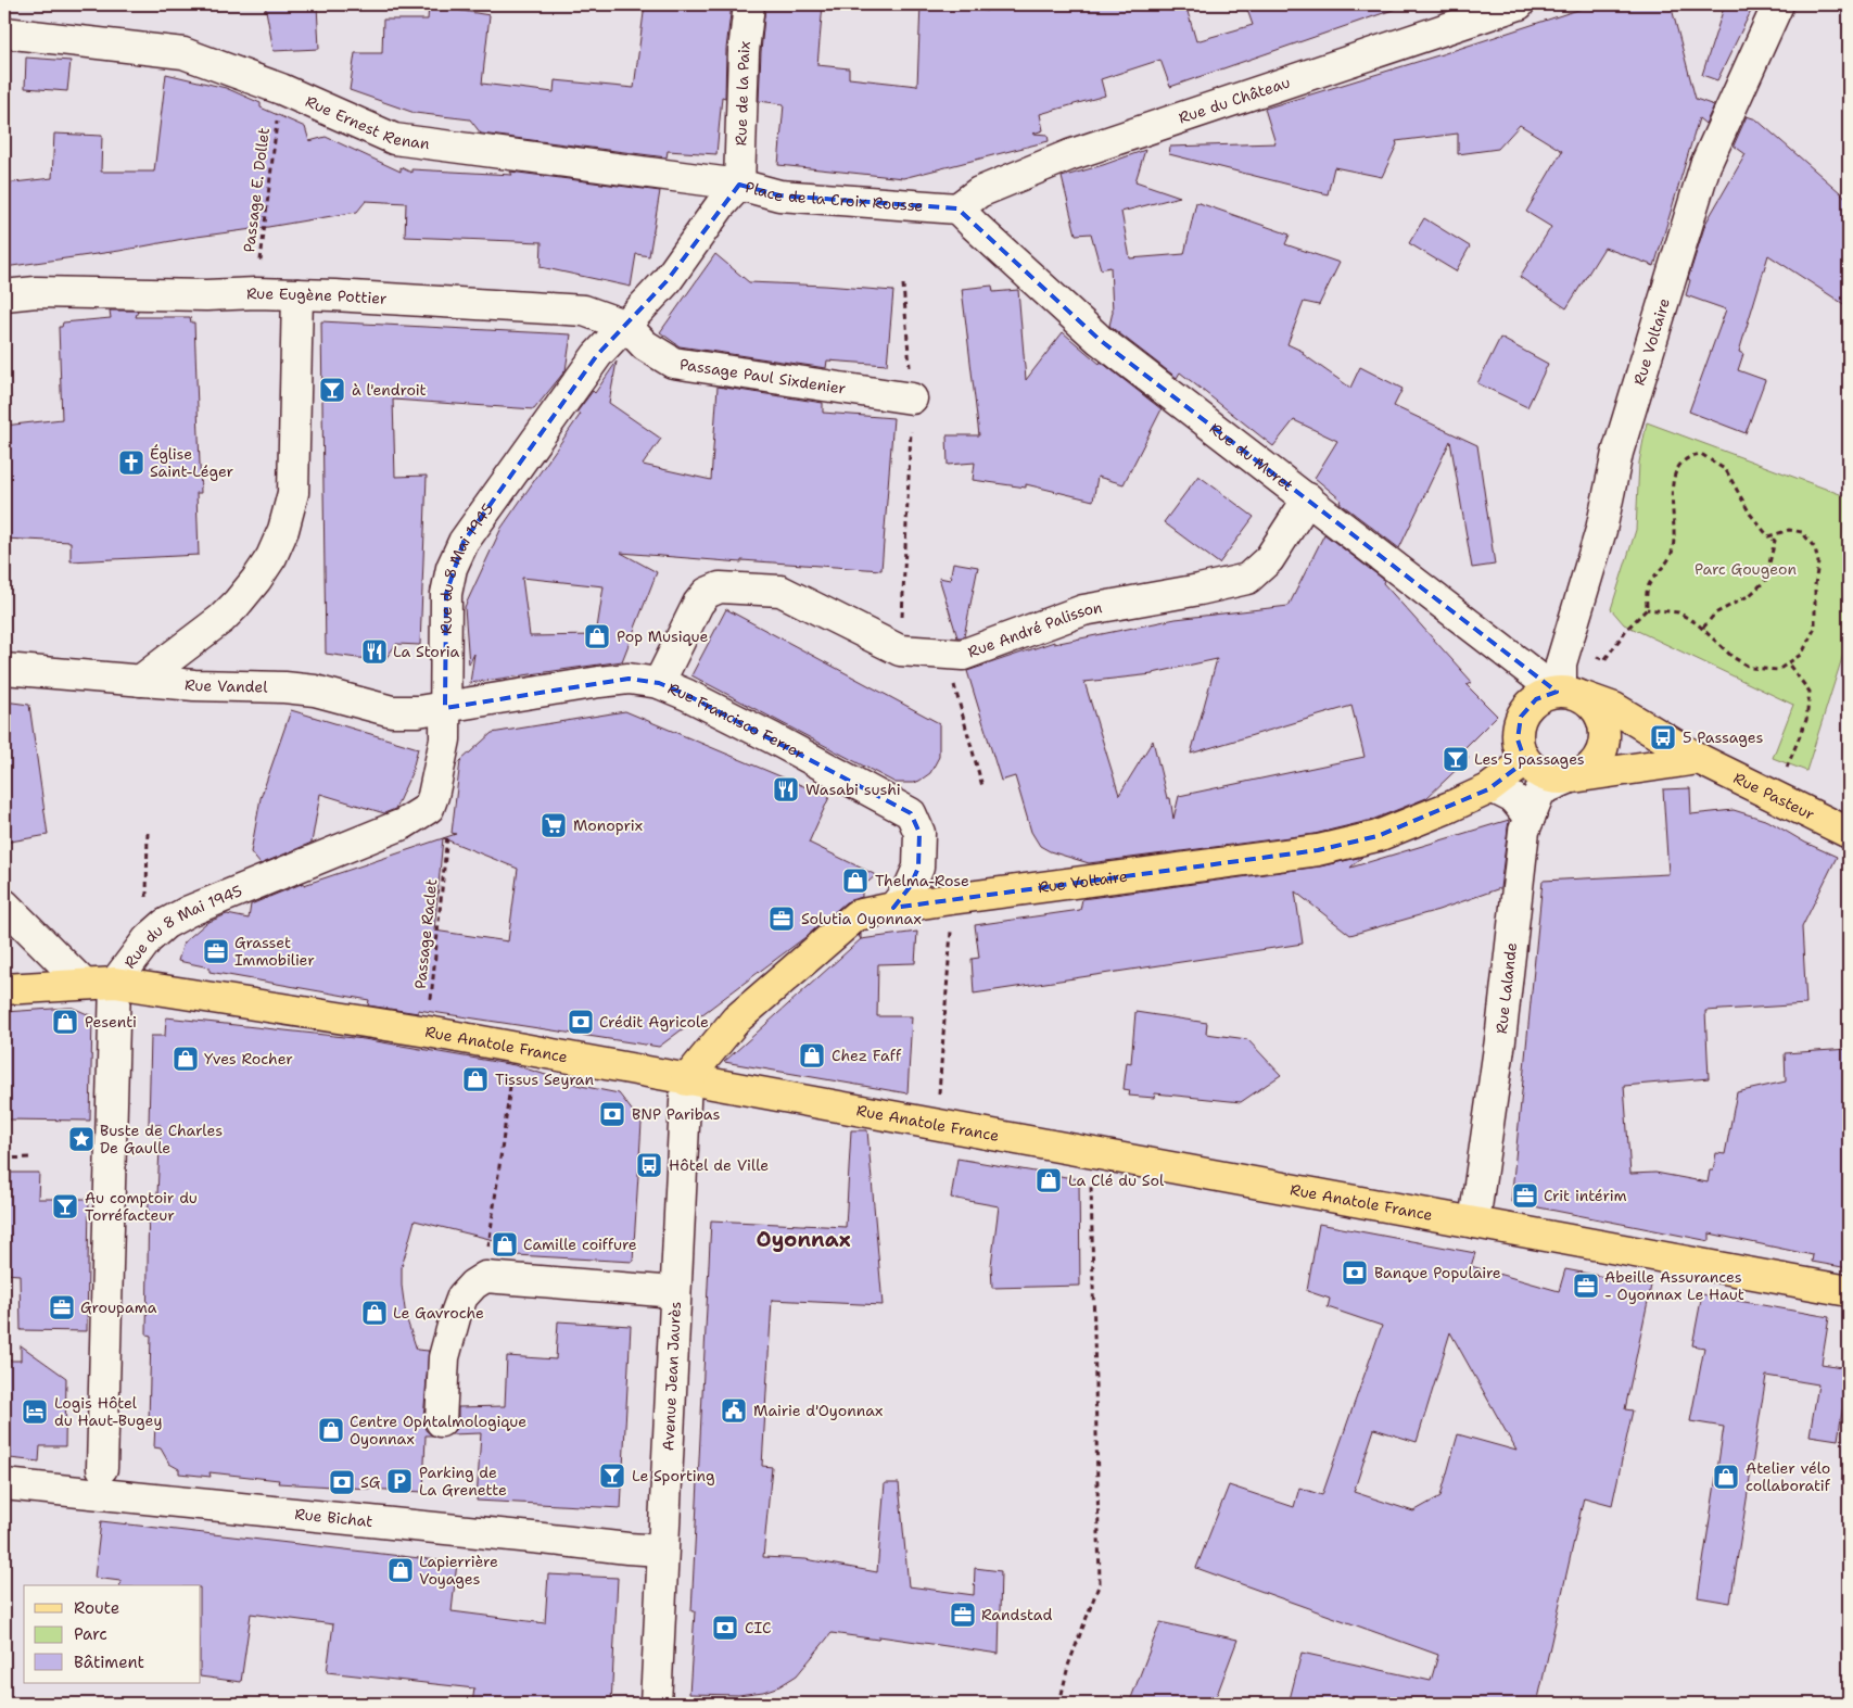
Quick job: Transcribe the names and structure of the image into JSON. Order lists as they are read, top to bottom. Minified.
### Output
{"streets":{"main road":["Rue Voltaire","Rue Pasteur","Rue Anatole France"],"street":["Rue de la Paix","Rue du Château","Rue Ernest Renan","Place de la Croix Rousse","Rue Eugène Pottier","Passage Paul Sixdenier","Rue du Muret","Rue du 8 Mai 1945","Rue André Palisson","Rue Vandel","Rue Francisco Ferrer","Rue Lalande","Avenue Jean Jaurès","Rue Bichat"],"path":["Passage E. Dollet","Passage Raclet"]},"crossings":[["Rue de la Paix","Rue Ernest Renan"],["Rue de la Paix","Place de la Croix Rousse"],["Rue de la Paix","Rue du 8 Mai 1945"],["Rue du Château","Place de la Croix Rousse"],["Rue du Château","Rue du Muret"],["Rue Ernest Renan","Passage E. Dollet"],["Rue Ernest Renan","Place de la Croix Rousse"],["Rue Ernest Renan","Rue du 8 Mai 1945"],["Passage E. Dollet","Rue Eugène Pottier"],["Place de la Croix Rousse","Rue du Muret"],["Place de la Croix Rousse","Rue du 8 Mai 1945"],["Rue Eugène Pottier","Passage Paul Sixdenier"],["Rue Eugène Pottier","Rue du 8 Mai 1945"],["Rue Voltaire","Rue du Muret"],["Rue Voltaire","Rue Francisco Ferrer"],["Rue Voltaire","Rue Pasteur"],["Rue Voltaire","Rue Lalande"],["Rue Voltaire","Rue Anatole France"],["Rue Voltaire","Avenue Jean Jaurès"],["Passage Paul Sixdenier","Rue du 8 Mai 1945"],["Rue du Muret","Rue André Palisson"],["Rue du Muret","Rue Pasteur"],["Rue du Muret","Rue Lalande"],["Rue du 8 Mai 1945","Rue Vandel"],["Rue du 8 Mai 1945","Rue Francisco Ferrer"],["Rue du 8 Mai 1945","Rue Anatole France"],["Rue André Palisson","Rue Francisco Ferrer"],["Rue Vandel","Rue Francisco Ferrer"],["Rue Pasteur","Rue Lalande"],["Passage Raclet","Rue Anatole France"],["Rue Lalande","Rue Anatole France"],["Rue Anatole France","Avenue Jean Jaurès"],["Avenue Jean Jaurès","Rue Bichat"]],"districts":["Oyonnax"],"parks":["Parc Gougeon"],"places":{"bar":["à l'endroit","Les 5 passages","Au comptoir du Torréfacteur","Le Sporting"],"church":["Église Saint-Léger"],"shop":["Pop Musique","Thelma-Rose","Pesenti","Chez Faff","Yves Rocher","Tissus Seyran","La Clé du Sol","Camille coiffure","Le Gavroche","Centre Ophtalmologique Oyonnax","Atelier vélo collaboratif","Lapierrière Voyages"],"restaurant":["La Storia","Wasabi sushi"],"bus stop":["5 Passages","Hôtel de Ville"],"supermarket":["Monoprix"],"office":["Solutia Oyonnax","Grasset Immobilier","Crit intérim","Abeille Assurances - Oyonnax Le Haut","Groupama","Randstad"],"bank":["Crédit Agricole","BNP Paribas","Banque Populaire","SG","CIC"],"place":["Buste de Charles De Gaulle"],"public building":["Mairie d'Oyonnax"],"hotel":["Logis Hôtel du Haut-Bugey"],"parking":["Parking de La Grenette"]},"legend":["Route","Parc","Bâtiment"]}
